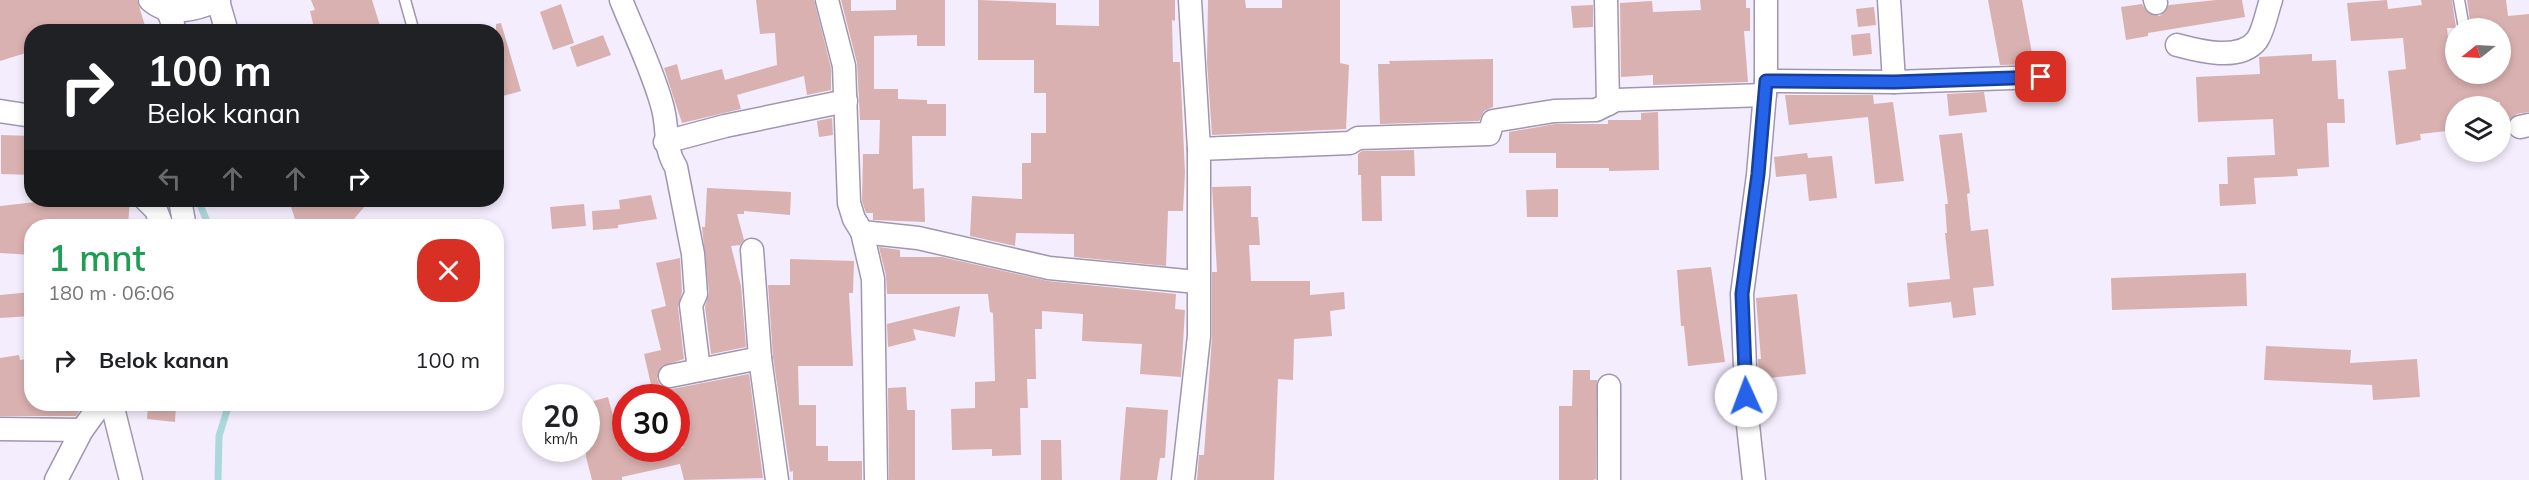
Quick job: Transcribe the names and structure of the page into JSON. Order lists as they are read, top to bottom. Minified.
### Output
{"north":"left","page":{"turn":["100 m","Belok kanan"],"heading":["1 mnt","180 m · 06:06"],"list":[{"name":"Belok kanan","value":"100 m"}],"speed":"20 km/h","limit":"30"}}
